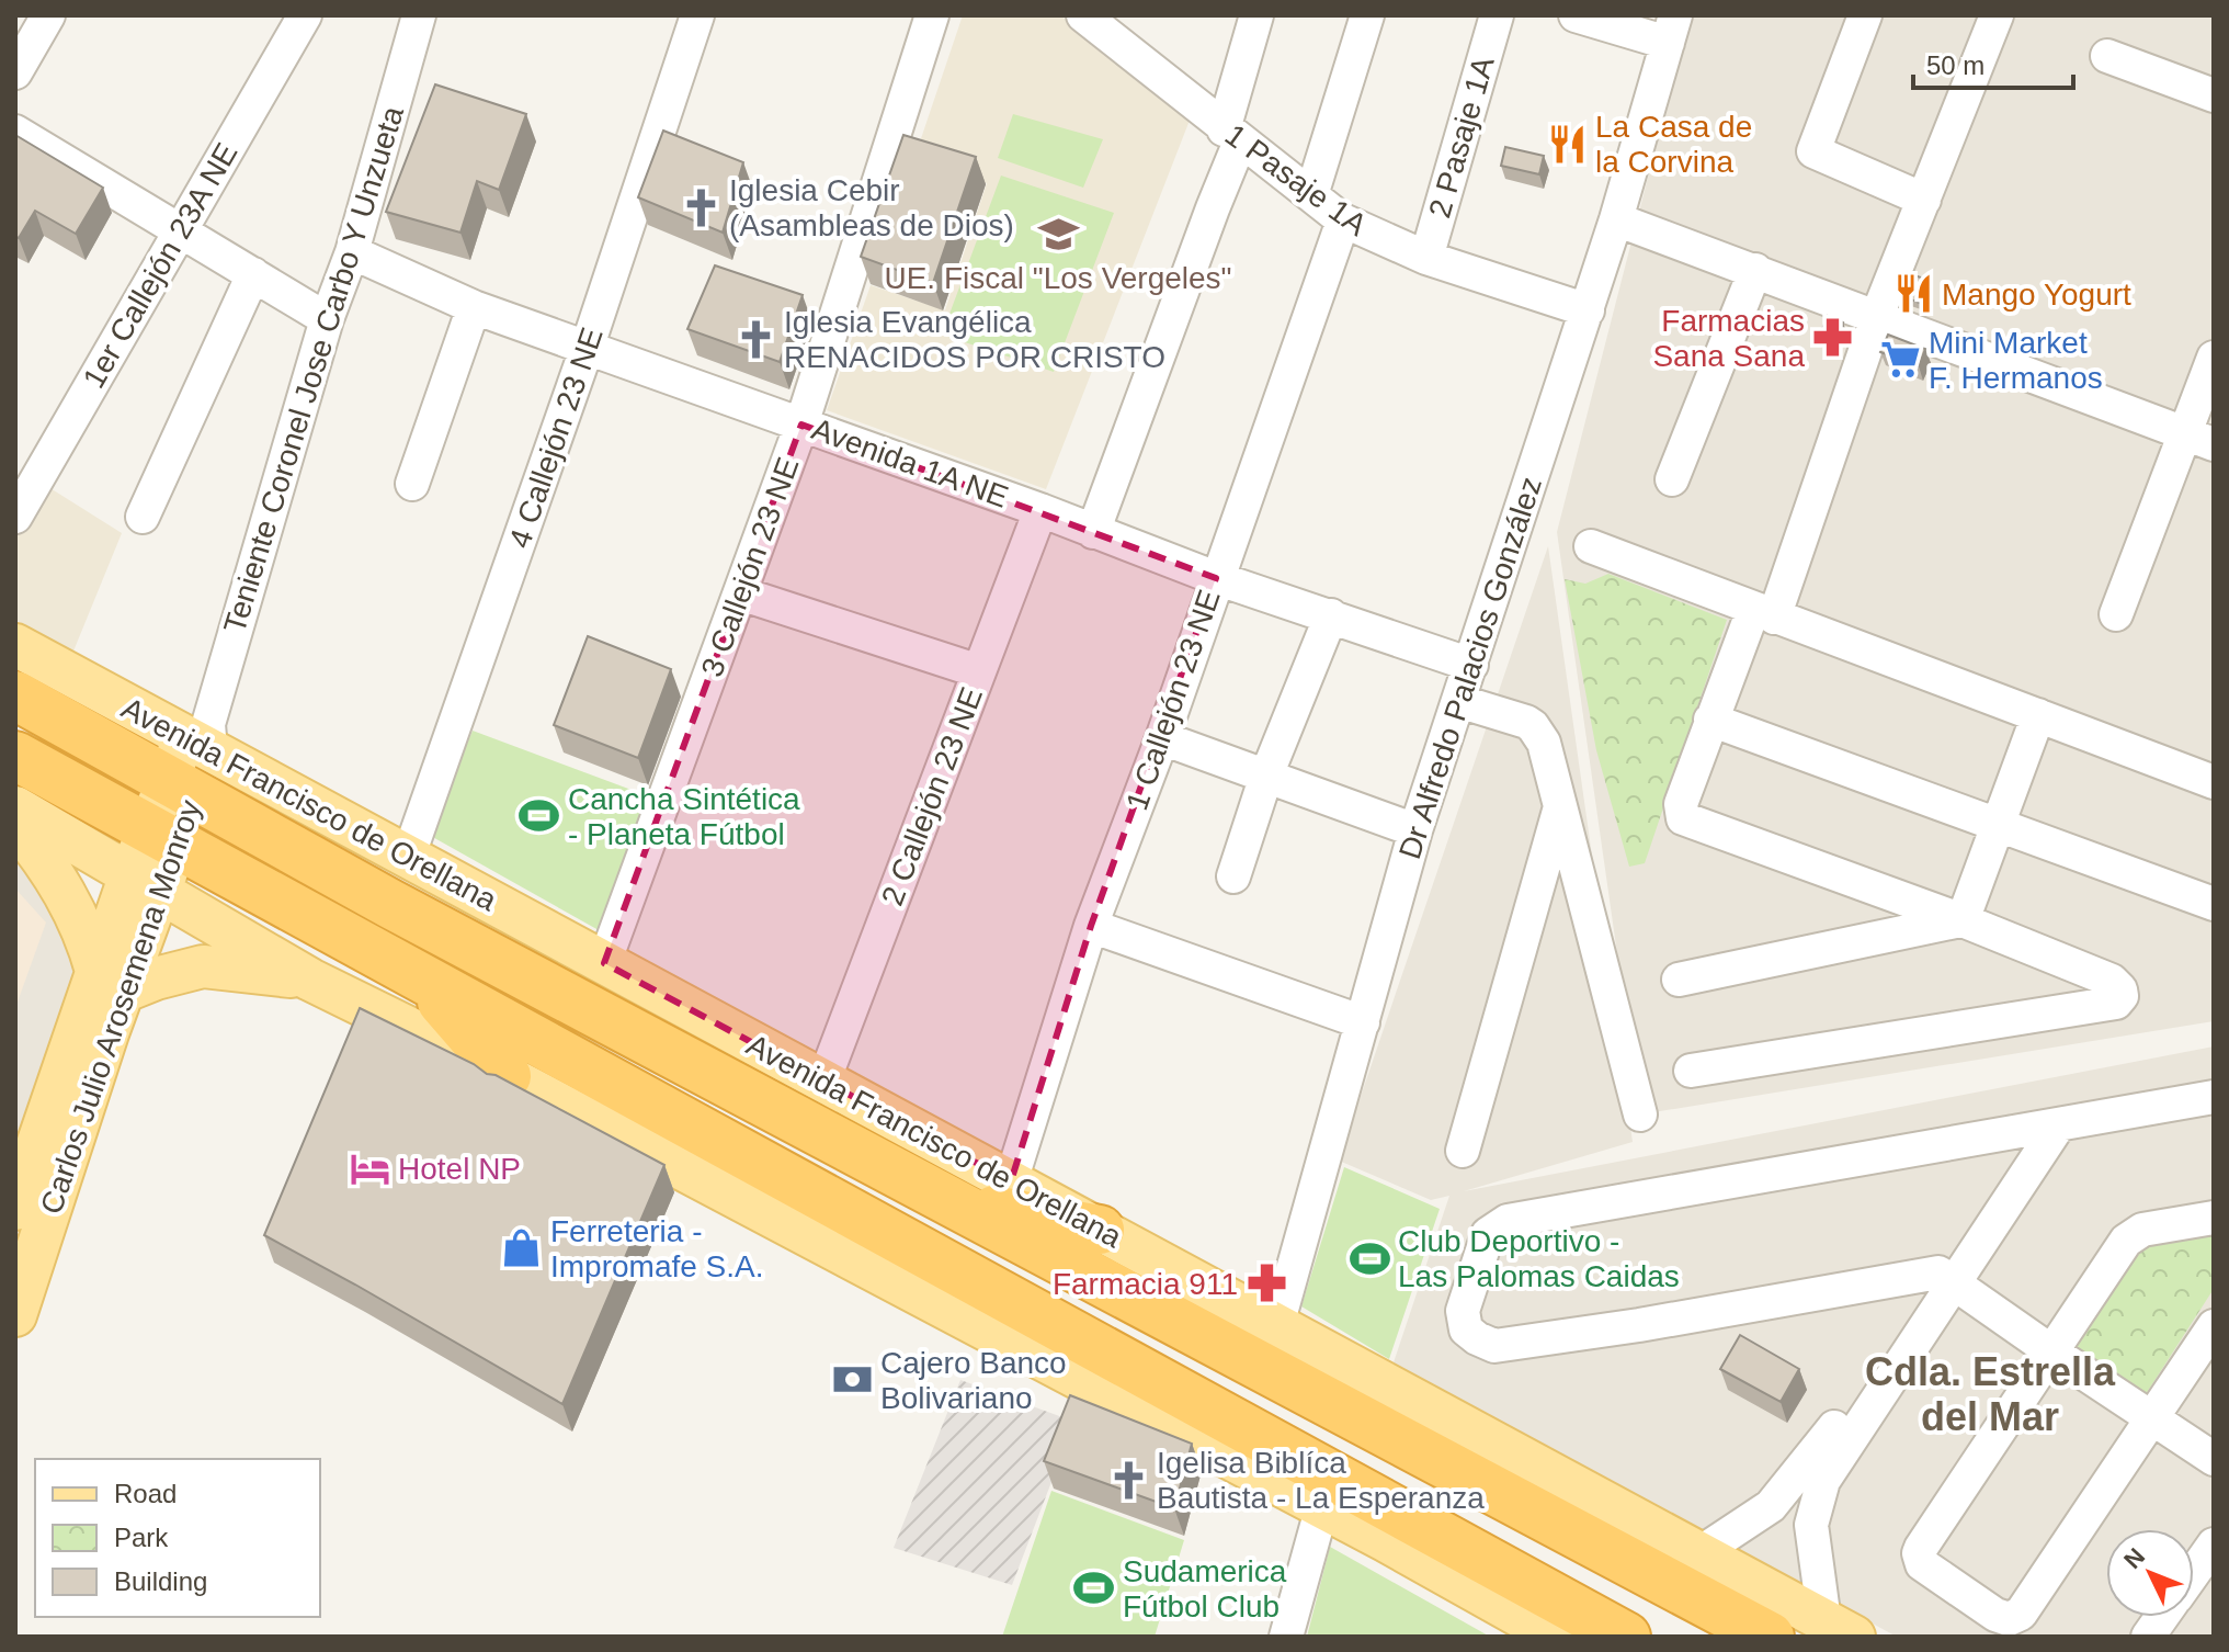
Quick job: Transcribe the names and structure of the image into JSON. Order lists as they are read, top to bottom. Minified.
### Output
{"streets":{"highway":["Avenida Francisco de Orellana"],"main road":["Carlos Julio Arosemena Monroy"],"street":["2 Pasaje 1A","1 Pasaje 1A","1er Callejón 23A NE","Teniente Coronel Jose Carbo Y Unzueta","4 Callejón 23 NE","Avenida 1A NE","3 Callejón 23 NE","Dr Alfredo Palacios González","1 Callejón 23 NE","2 Callejón 23 NE"]},"crossings":[["2 Pasaje 1A","1 Pasaje 1A"],["1 Pasaje 1A","Dr Alfredo Palacios González"],["1 Pasaje 1A","1 Callejón 23 NE"],["Teniente Coronel Jose Carbo Y Unzueta","Avenida 1A NE"],["Teniente Coronel Jose Carbo Y Unzueta","Avenida Francisco de Orellana"],["Teniente Coronel Jose Carbo Y Unzueta","Carlos Julio Arosemena Monroy"],["4 Callejón 23 NE","Avenida 1A NE"],["4 Callejón 23 NE","Avenida Francisco de Orellana"],["Avenida 1A NE","3 Callejón 23 NE"],["Avenida 1A NE","Dr Alfredo Palacios González"],["Avenida 1A NE","1 Callejón 23 NE"],["Avenida 1A NE","2 Callejón 23 NE"],["3 Callejón 23 NE","Avenida Francisco de Orellana"],["Dr Alfredo Palacios González","Avenida Francisco de Orellana"],["1 Callejón 23 NE","Avenida Francisco de Orellana"],["2 Callejón 23 NE","Avenida Francisco de Orellana"],["Avenida Francisco de Orellana","Carlos Julio Arosemena Monroy"]],"districts":["Cdla. Estrella del Mar"],"places":{"restaurant":["La Casa de la Corvina","Mango Yogurt"],"church":["Iglesia Cebir (Asambleas de Dios)","Iglesia Evangélica RENACIDOS POR CRISTO","Igelisa Biblíca Bautista - La Esperanza"],"school or university":["UE. Fiscal \"Los Vergeles\""],"pharmacy":["Farmacias Sana Sana","Farmacia 911"],"supermarket":["Mini Market F. Hermanos"],"sports":["Cancha Sintética - Planeta Fútbol","Club Deportivo - Las Palomas Caidas","Sudamerica Fútbol Club"],"hotel":["Hotel NP"],"shop":["Ferreteria - Impromafe S.A."],"bank":["Cajero Banco Bolivariano"]},"legend":["Road","Park","Building"],"scale_bar":"50 m","north":"top left"}
